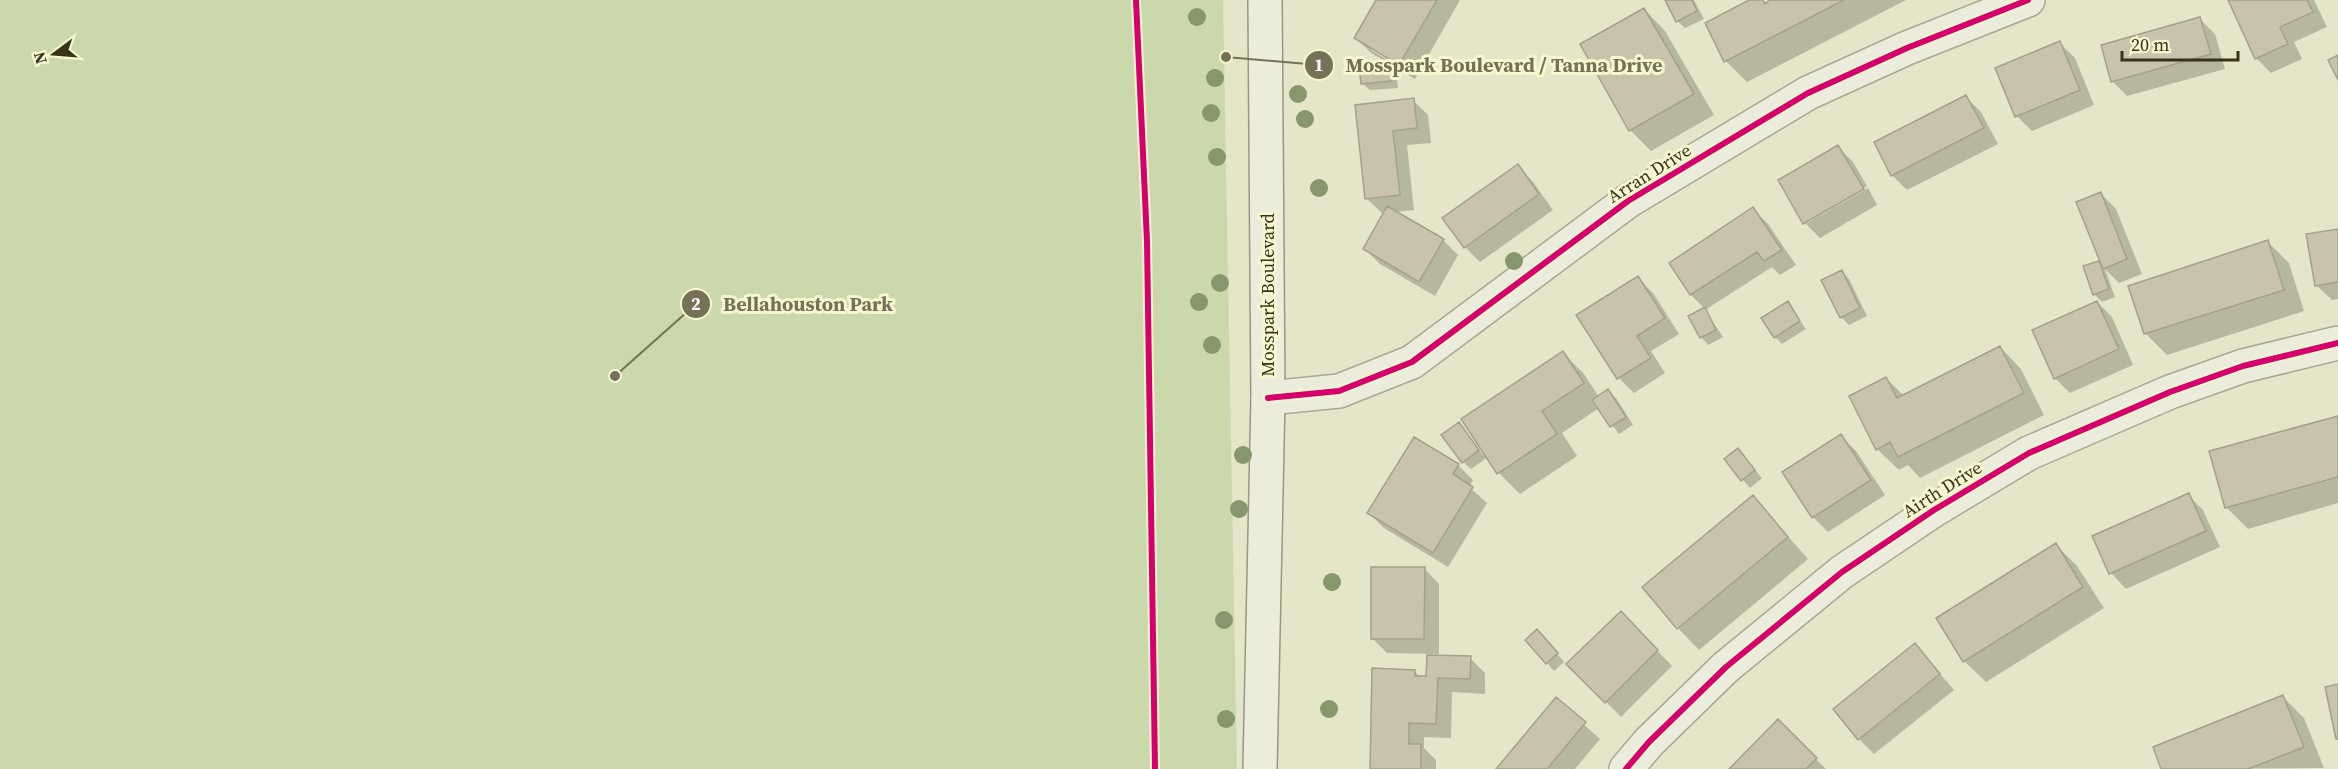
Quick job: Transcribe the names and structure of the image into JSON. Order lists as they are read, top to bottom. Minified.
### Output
{"streets":{"street":["Arran Drive","Mosspark Boulevard","Airth Drive"]},"crossings":[["Arran Drive","Mosspark Boulevard"]],"places":["Mosspark Boulevard / Tanna Drive","Bellahouston Park"],"scale_bar":"20 m","north":"left"}
